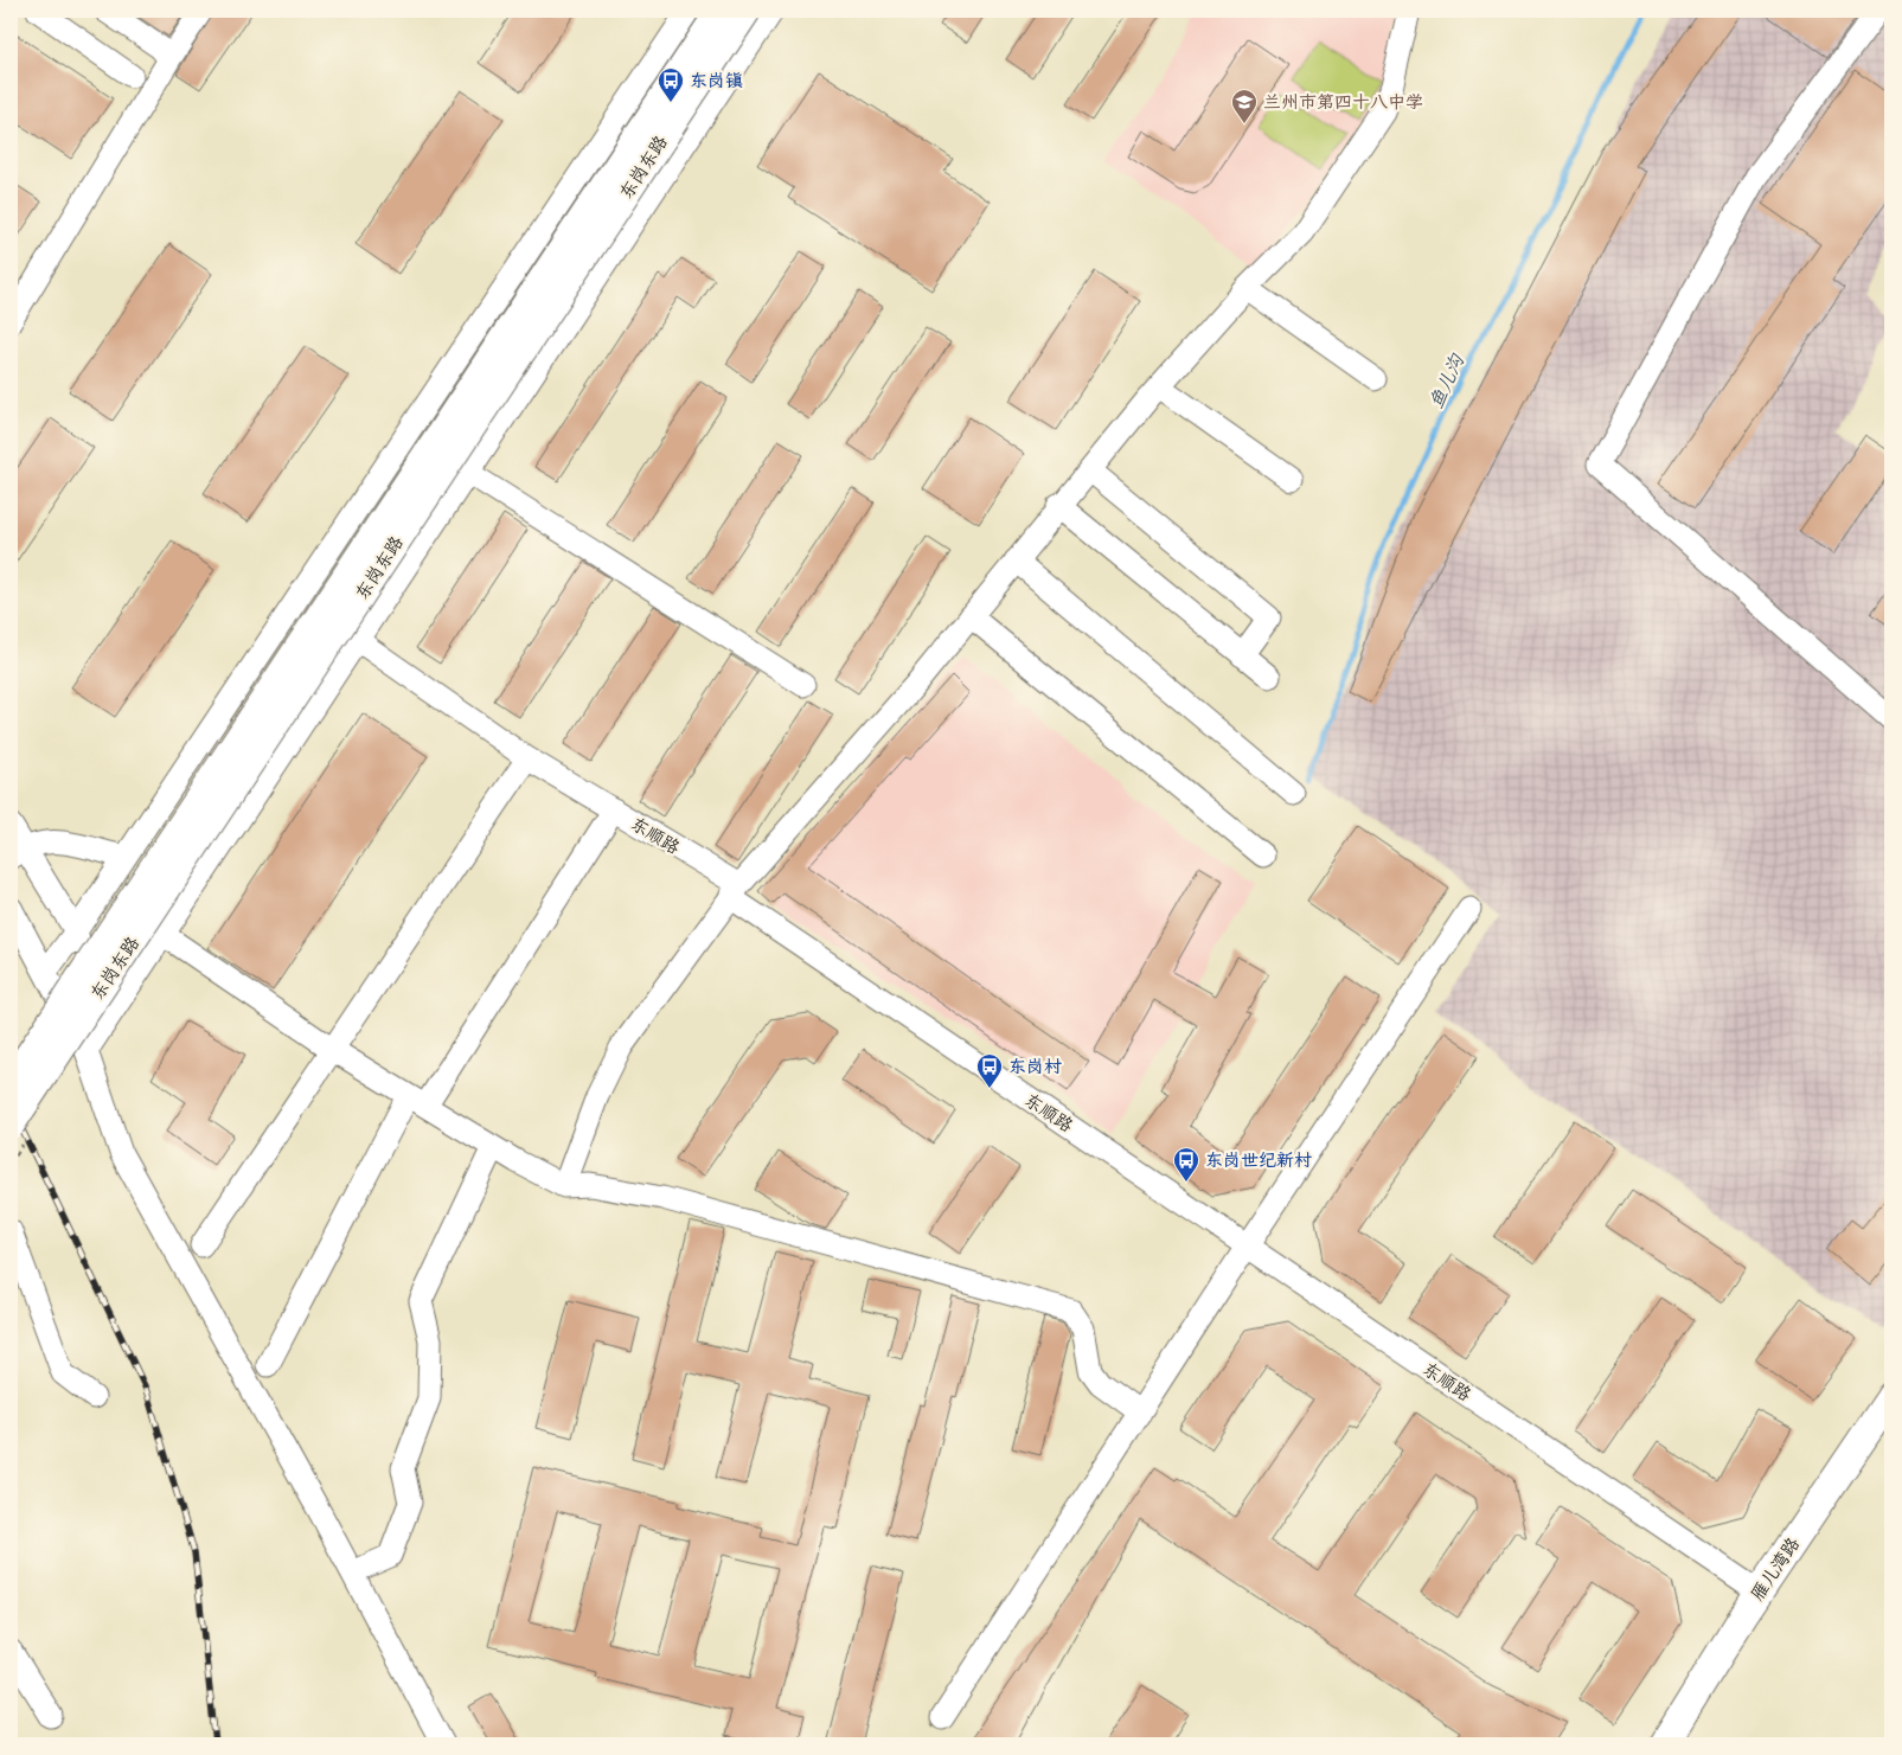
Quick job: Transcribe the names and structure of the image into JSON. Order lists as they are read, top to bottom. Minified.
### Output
{"streets":{"main road":["东岗东路","雁儿湾路"],"street":["东顺路"]},"crossings":[["东顺路","雁儿湾路"]],"water":["鱼儿沟"],"places":{"bus stop":["东岗镇","东岗村","东岗世纪新村"],"school or university":["兰州市第四十八中学"]}}
